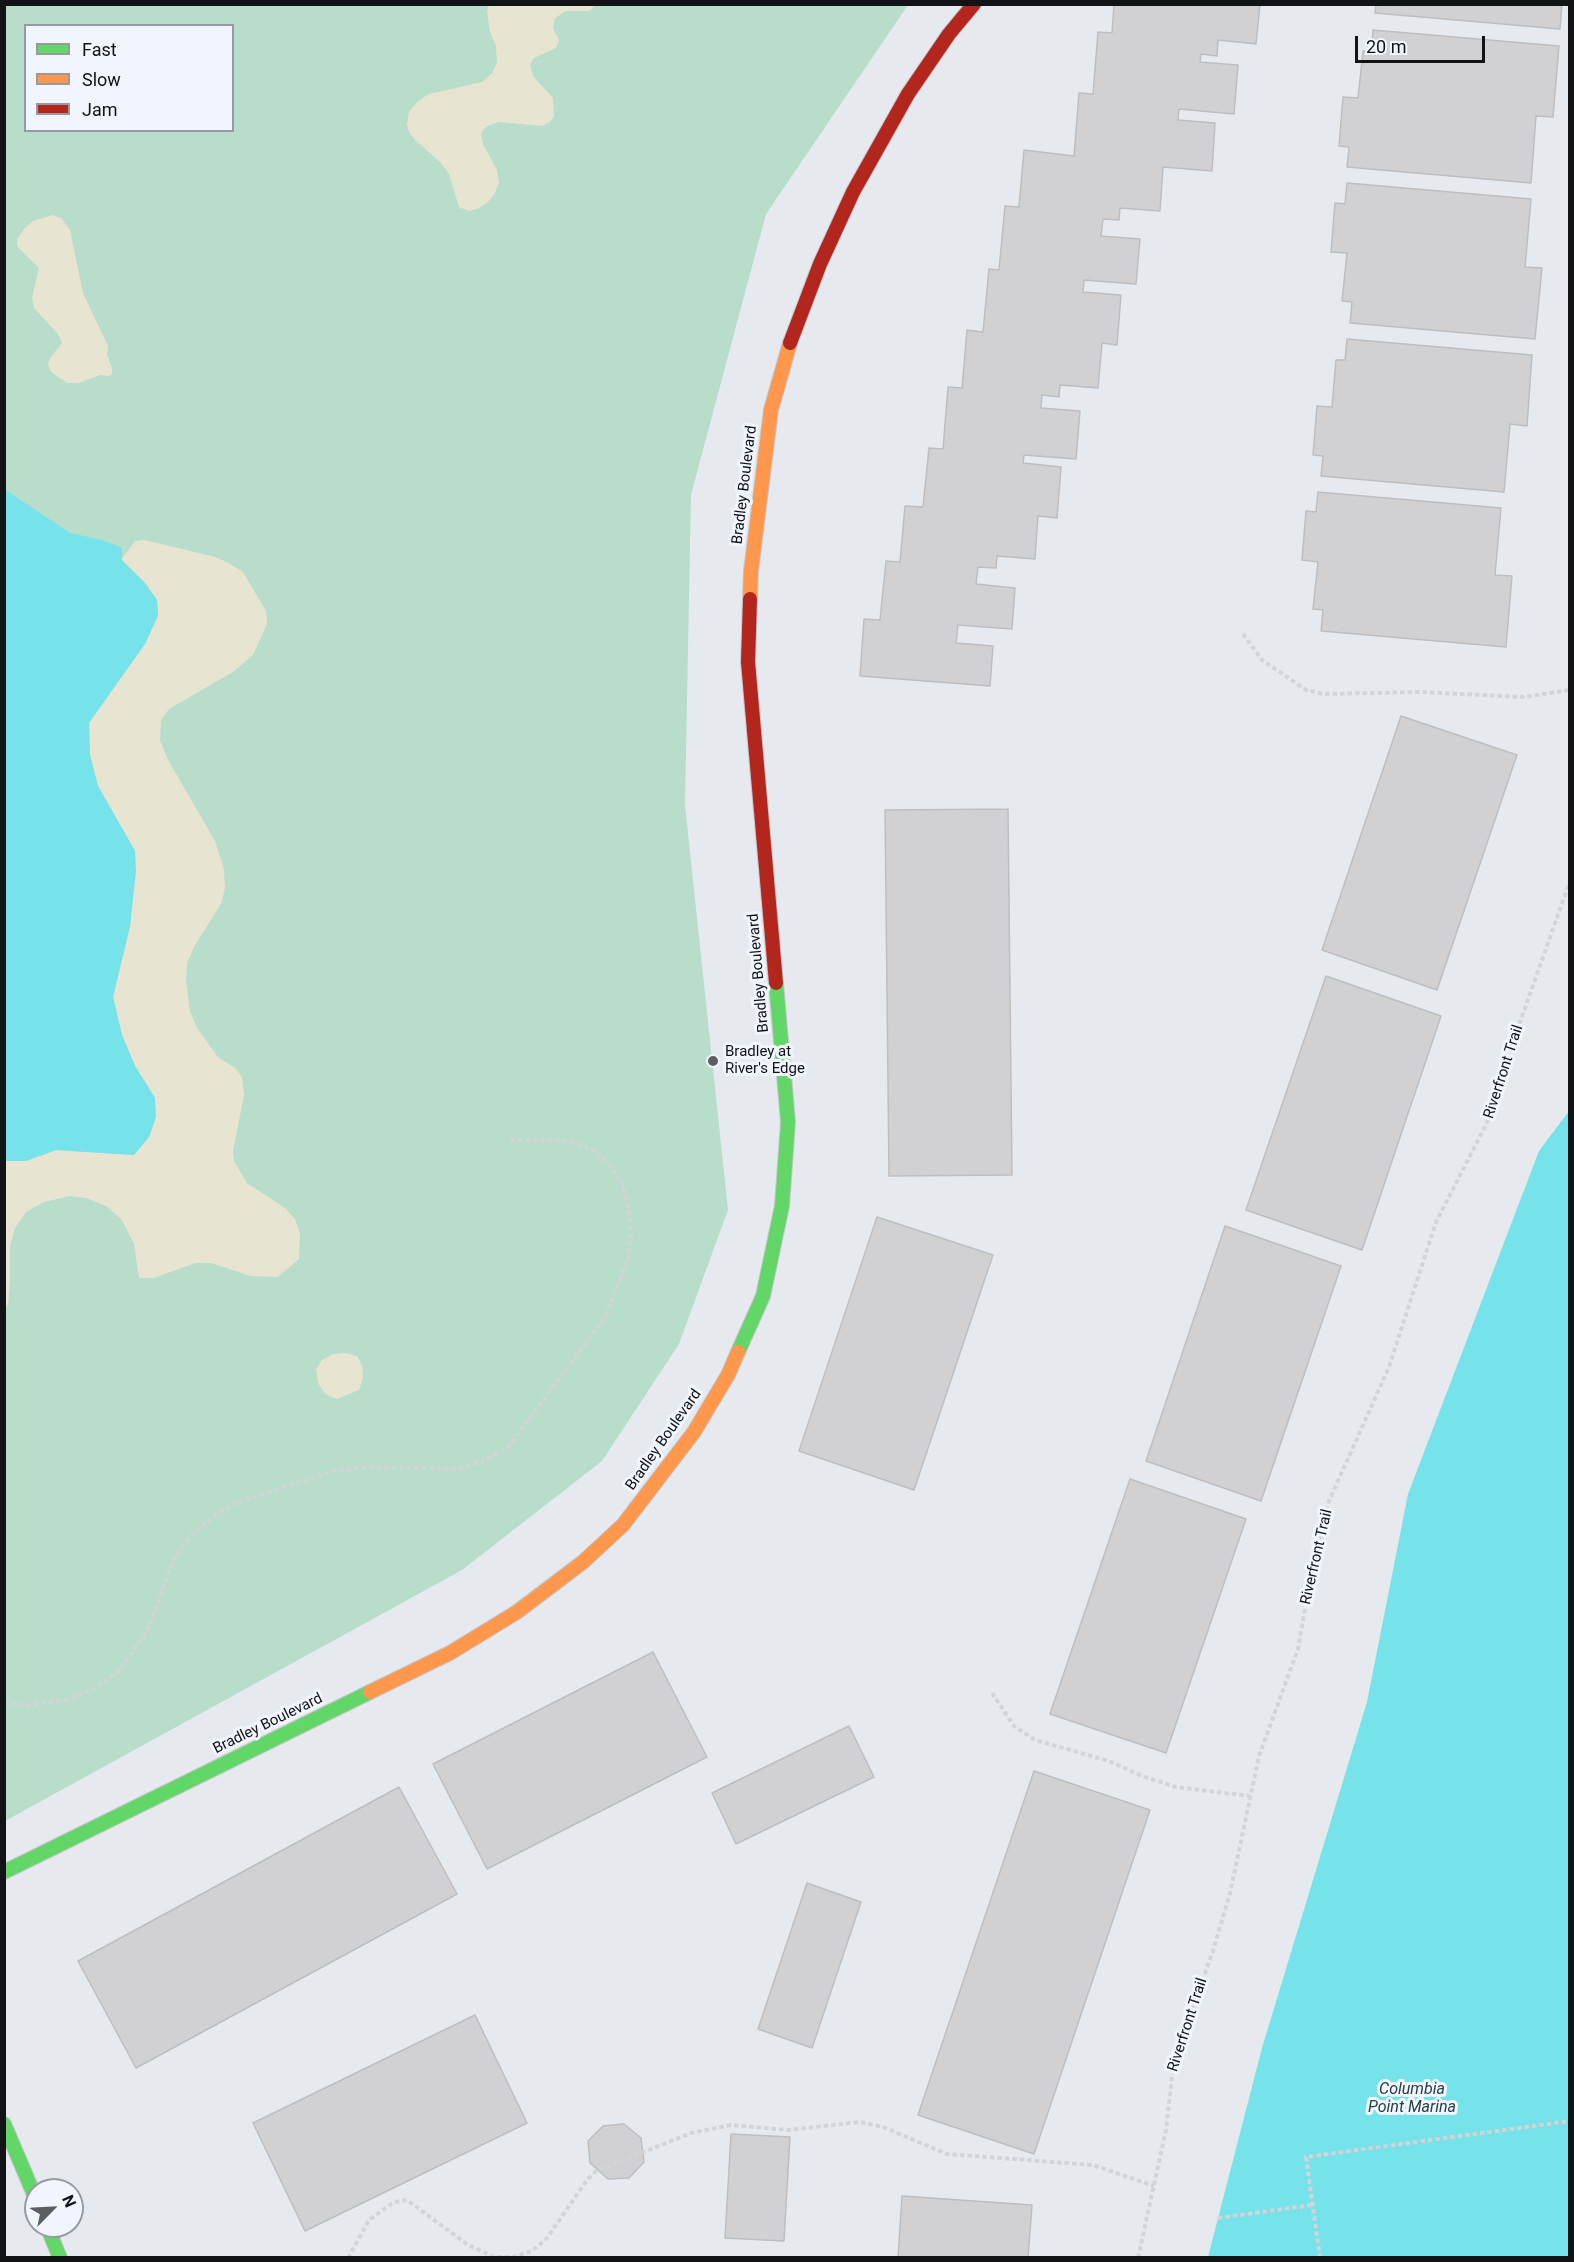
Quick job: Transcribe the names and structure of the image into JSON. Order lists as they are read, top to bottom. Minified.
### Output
{"streets":{"street":["Bradley Boulevard"],"path":["Riverfront Trail"]},"water":["Columbia Point Marina"],"places":["Bradley at River's Edge"],"legend":["Fast","Slow","Jam"],"scale_bar":"20 m","north":"top right"}
